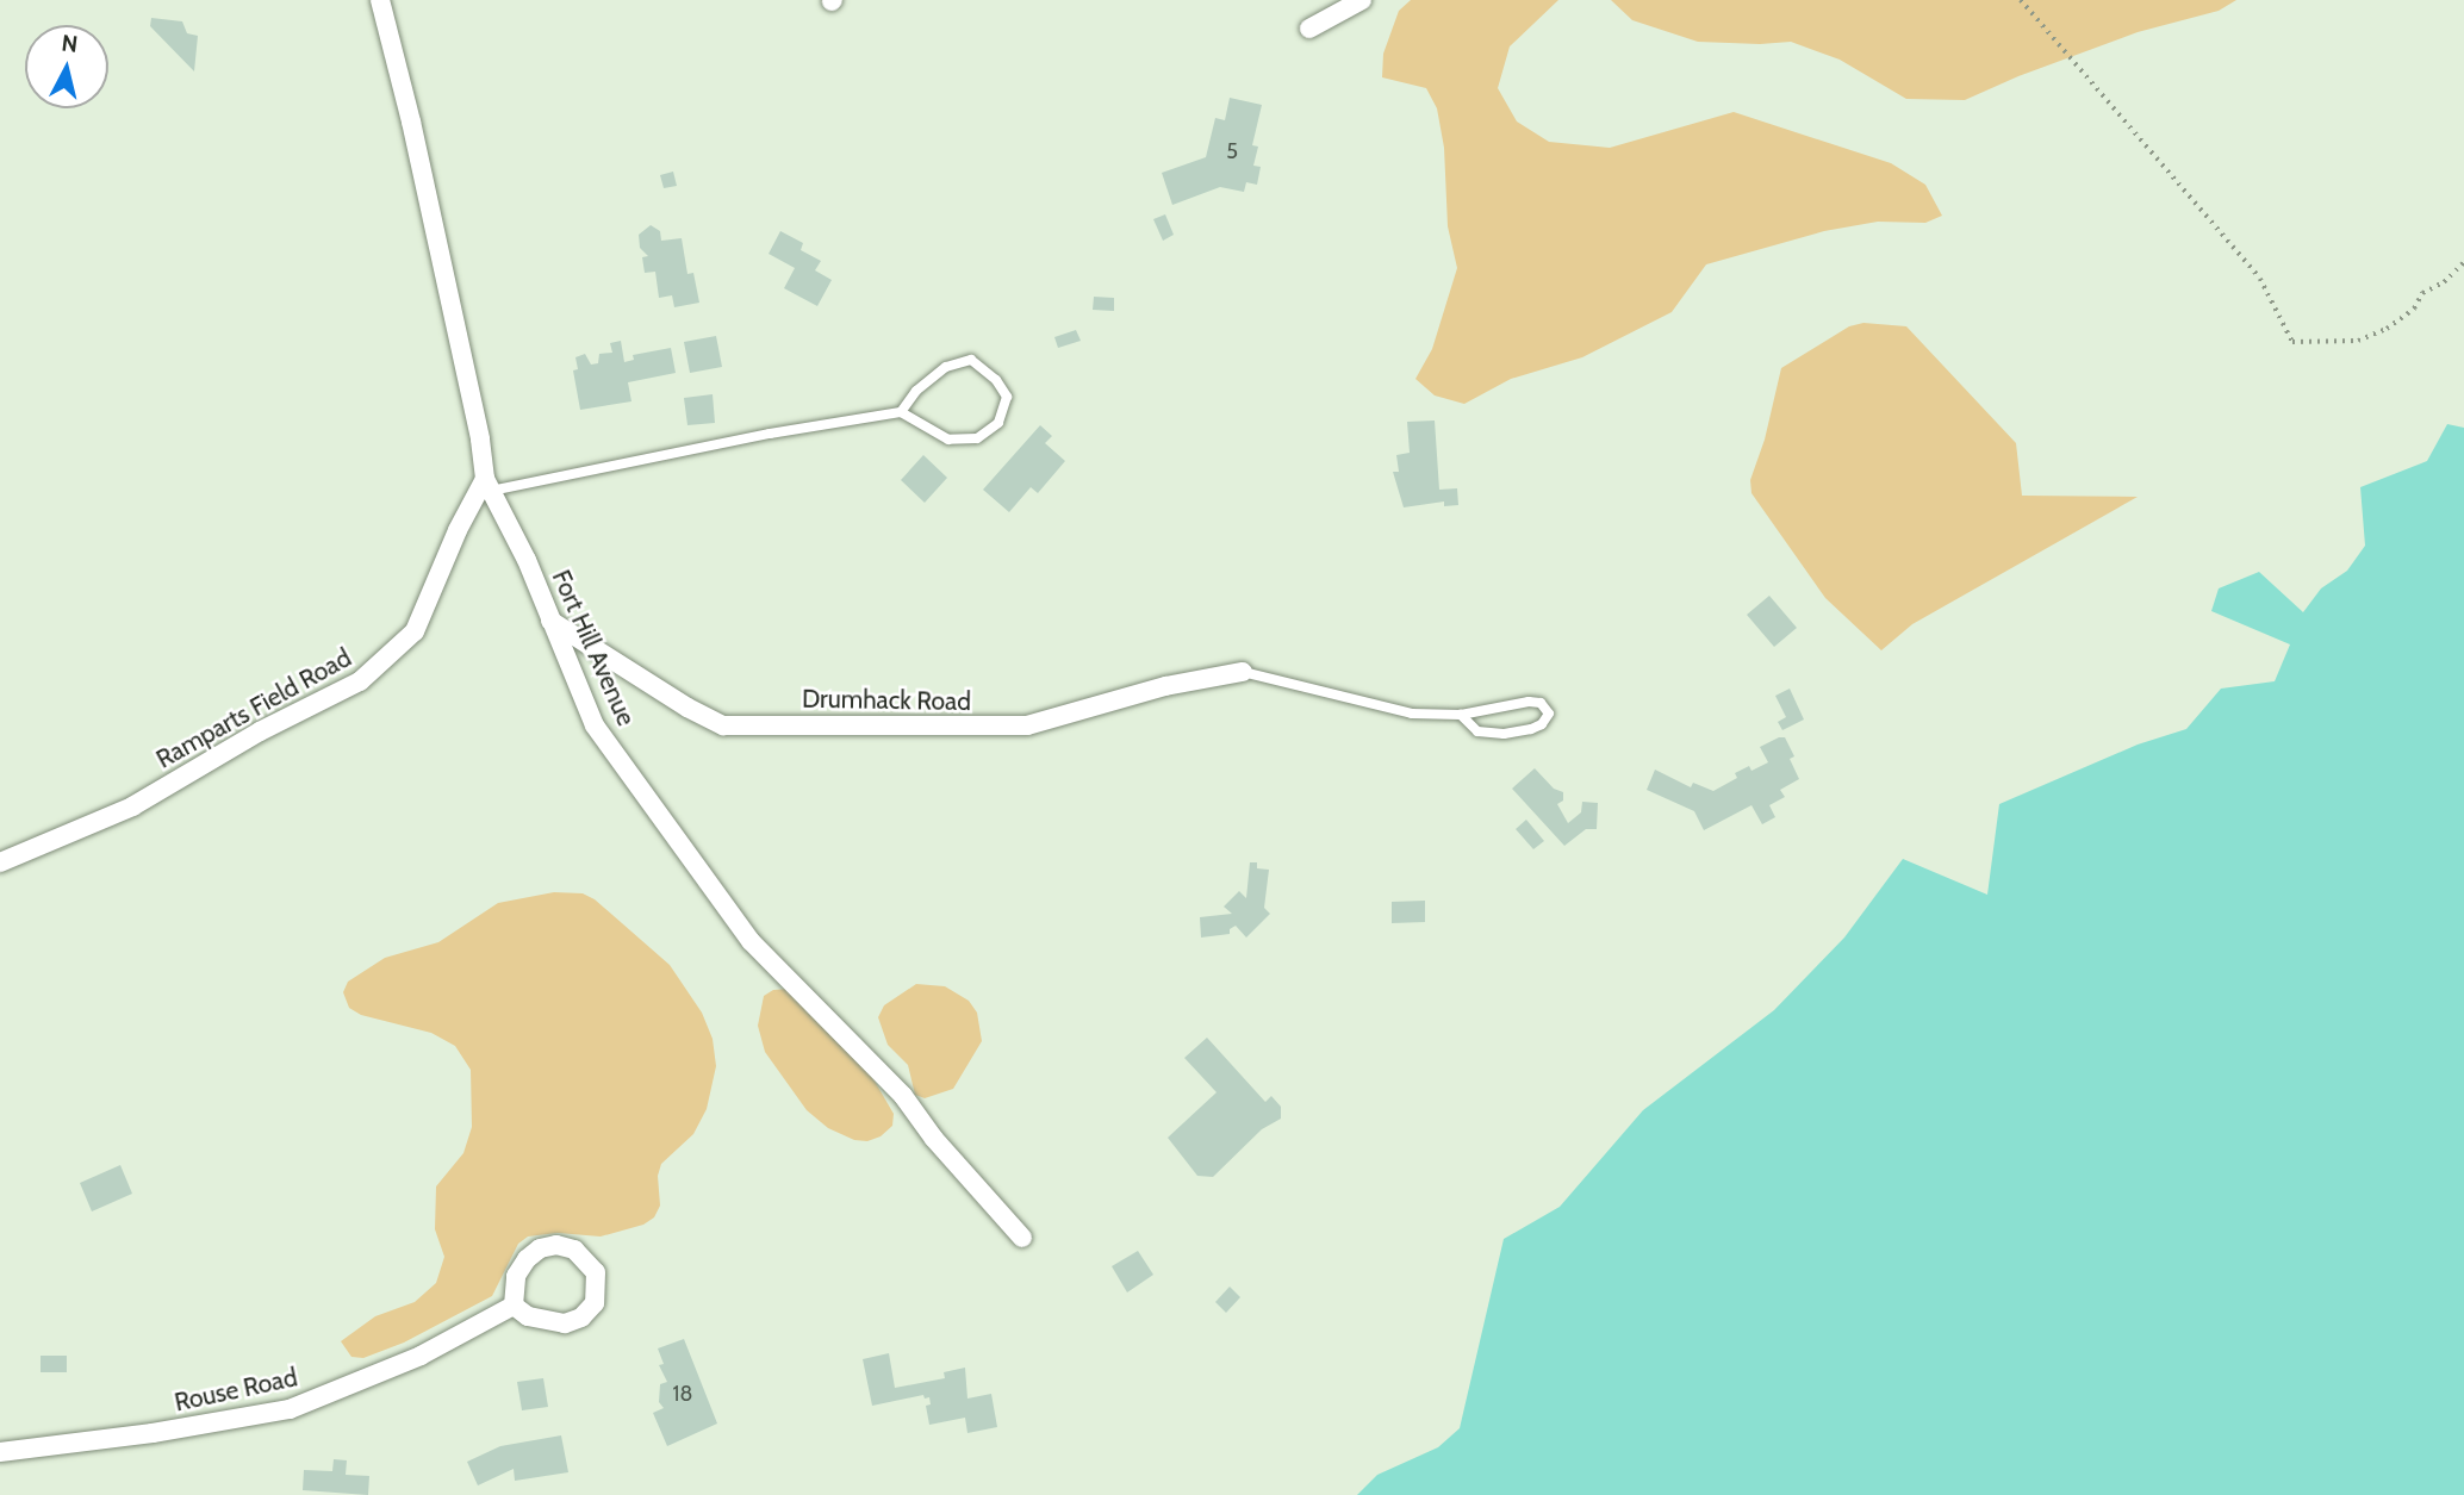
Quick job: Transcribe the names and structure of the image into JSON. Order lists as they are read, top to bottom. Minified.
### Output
{"streets":{"street":["Fort Hill Avenue","Drumhack Road","Ramparts Field Road","Rouse Road"]},"crossings":[["Fort Hill Avenue","Drumhack Road"],["Fort Hill Avenue","Ramparts Field Road"]],"house_numbers":["5","18"],"north":"top"}
